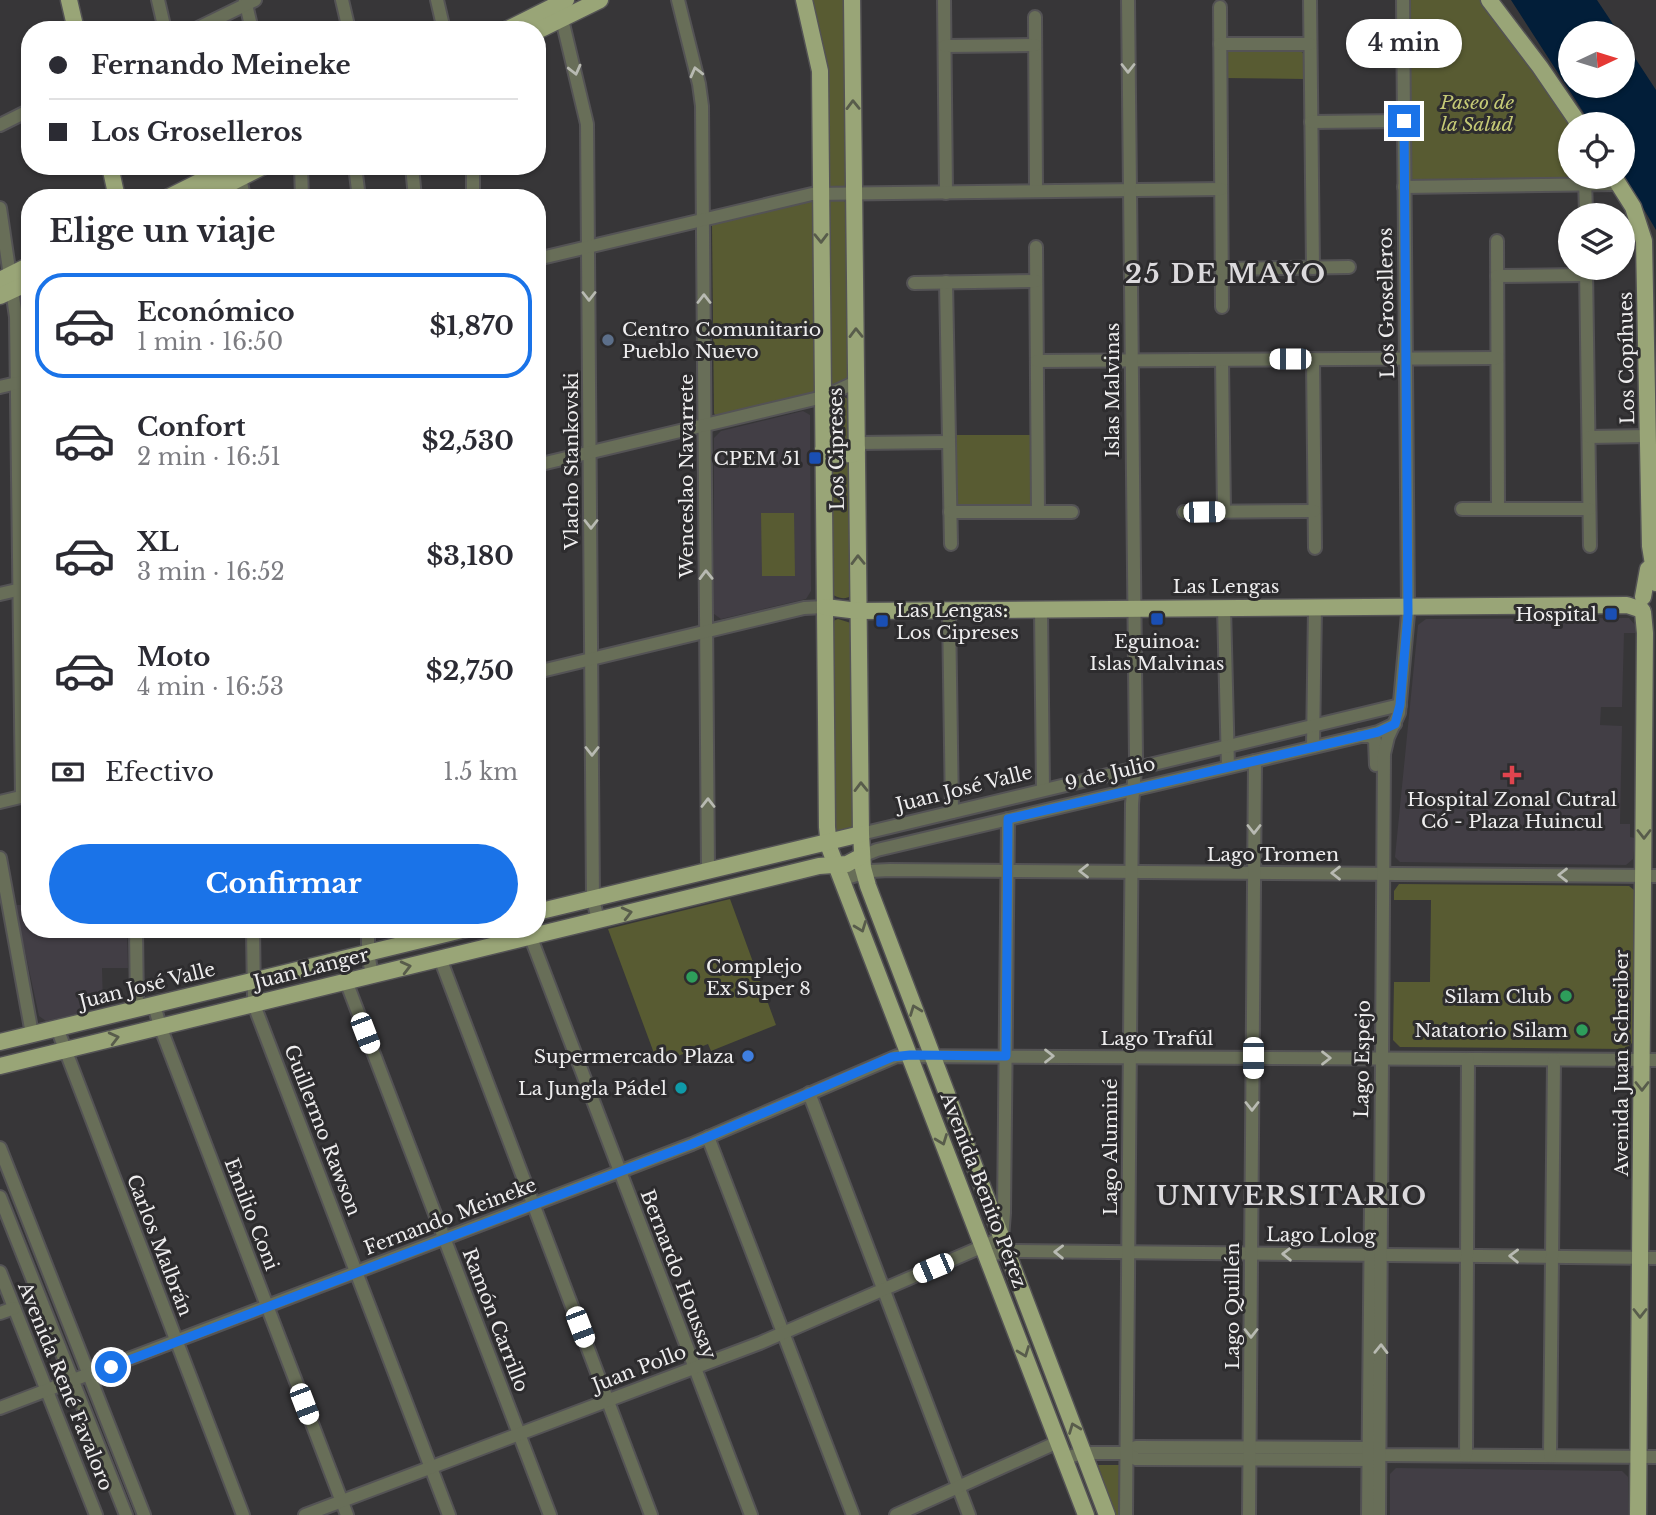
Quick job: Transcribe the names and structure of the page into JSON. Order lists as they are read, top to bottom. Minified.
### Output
{"streets":{"main road":["Los Copíhues","Los Cipreses","Las Lengas","9 de Julio","Juan José Valle","Juan Langer","Avenida Juan Schreiber","Avenida Benito Pérez"],"street":["Los Groselleros","Islas Malvinas","Vlacho Stankovski","Wenceslao Navarrete","Lago Tromen","Lago Trafúl","Lago Espejo","Guillermo Rawson","Lago Aluminé","Emilio Coni","Fernando Meineke","Lago Lolog","Carlos Malbrán","Bernardo Houssay","Lago Quillén","Ramón Carrillo","Juan Pollo","Avenida René Favaloro"]},"crossings":[["Los Groselleros","Las Lengas"],["Los Groselleros","Lago Espejo"],["Los Copíhues","Las Lengas"],["Los Copíhues","Avenida Juan Schreiber"],["Islas Malvinas","Las Lengas"],["Islas Malvinas","9 de Julio"],["Islas Malvinas","Juan José Valle"],["Islas Malvinas","Lago Aluminé"],["Los Cipreses","Las Lengas"],["Los Cipreses","9 de Julio"],["Los Cipreses","Juan José Valle"],["Los Cipreses","Avenida Benito Pérez"],["Vlacho Stankovski","Juan José Valle"],["Vlacho Stankovski","Juan Langer"],["Wenceslao Navarrete","Juan José Valle"],["Las Lengas","Lago Espejo"],["Las Lengas","Avenida Juan Schreiber"],["9 de Julio","Juan José Valle"],["9 de Julio","Juan Langer"],["9 de Julio","Lago Espejo"],["9 de Julio","Lago Aluminé"],["9 de Julio","Avenida Benito Pérez"],["9 de Julio","Lago Quillén"],["Juan José Valle","Juan Langer"],["Juan José Valle","Lago Espejo"],["Juan José Valle","Guillermo Rawson"],["Juan José Valle","Lago Aluminé"],["Juan José Valle","Avenida Benito Pérez"],["Juan José Valle","Emilio Coni"],["Juan José Valle","Carlos Malbrán"],["Lago Tromen","Lago Espejo"],["Lago Tromen","Avenida Juan Schreiber"],["Lago Tromen","Lago Aluminé"],["Lago Tromen","Avenida Benito Pérez"],["Lago Tromen","Lago Quillén"],["Juan Langer","Guillermo Rawson"],["Juan Langer","Avenida Benito Pérez"],["Juan Langer","Emilio Coni"],["Juan Langer","Carlos Malbrán"],["Juan Langer","Ramón Carrillo"],["Lago Trafúl","Lago Espejo"],["Lago Trafúl","Avenida Juan Schreiber"],["Lago Trafúl","Lago Aluminé"],["Lago Trafúl","Avenida Benito Pérez"],["Lago Trafúl","Fernando Meineke"],["Lago Trafúl","Lago Quillén"],["Lago Espejo","Lago Lolog"],["Avenida Juan Schreiber","Lago Lolog"],["Guillermo Rawson","Fernando Meineke"],["Guillermo Rawson","Juan Pollo"],["Lago Aluminé","Lago Lolog"],["Avenida Benito Pérez","Fernando Meineke"],["Avenida Benito Pérez","Lago Lolog"],["Avenida Benito Pérez","Juan Pollo"],["Emilio Coni","Fernando Meineke"],["Emilio Coni","Juan Pollo"],["Fernando Meineke","Carlos Malbrán"],["Fernando Meineke","Bernardo Houssay"],["Fernando Meineke","Ramón Carrillo"],["Fernando Meineke","Avenida René Favaloro"],["Lago Lolog","Lago Quillén"],["Lago Lolog","Juan Pollo"],["Bernardo Houssay","Juan Pollo"],["Ramón Carrillo","Juan Pollo"]],"one_way":["Vlacho Stankovski","Wenceslao Navarrete","Lago Tromen","Juan Langer","Avenida Juan Schreiber","Lago Lolog","Lago Quillén"],"districts":["25 DE MAYO","UNIVERSITARIO"],"parks":["Paseo de la Salud"],"places":{"other":["Centro Comunitario Pueblo Nuevo","Complejo Ex Super 8","Silam Club","Natatorio Silam","Supermercado Plaza","La Jungla Pádel"],"transit":["CPEM 51","Hospital","Eguinoa: Islas Malvinas","Las Lengas: Los Cipreses"],"health":["Hospital Zonal Cutral Có - Plaza Huincul"]},"north":"right","page":{"bubble":"4 min","banner":["Fernando Meineke","Los Groselleros"],"heading":"Elige un viaje","list":[{"name":"Económico","note":"1 min · 16:50","value":"$1,870"},{"name":"Confort","note":"2 min · 16:51","value":"$2,530"},{"name":"XL","note":"3 min · 16:52","value":"$3,180"},{"name":"Moto","note":"4 min · 16:53","value":"$2,750"}],"pay":["Efectivo","1.5 km"],"buttons":"Confirmar"}}
